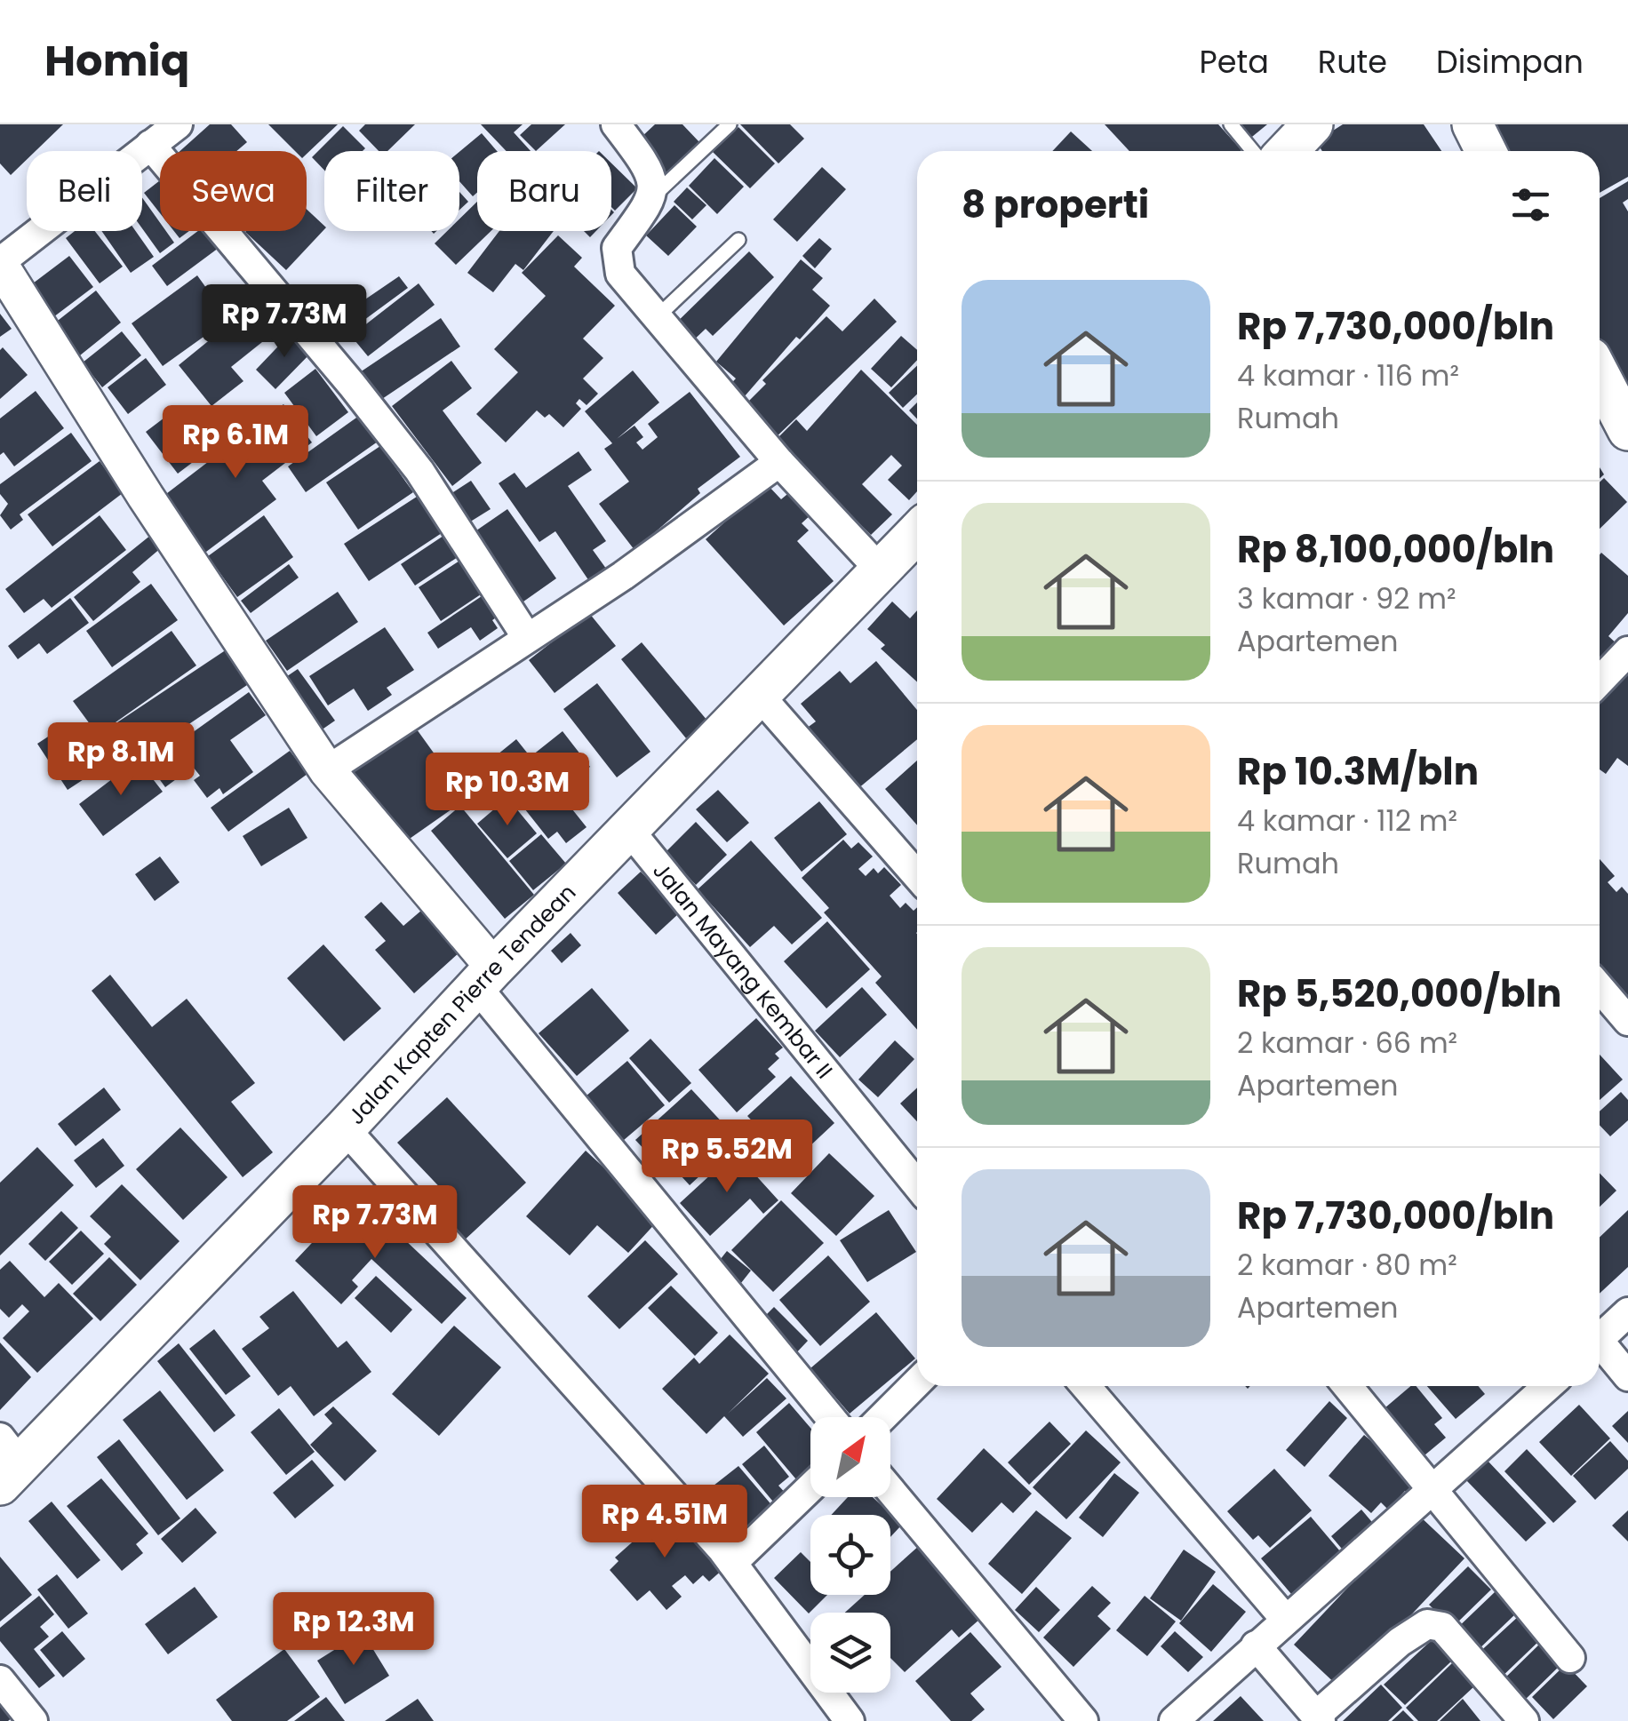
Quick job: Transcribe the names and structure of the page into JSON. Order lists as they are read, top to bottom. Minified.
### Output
{"streets":{"main road":["Jalan Kapten Pierre Tendean"],"street":["Jalan Mayang Kembar II"]},"crossings":[["Jalan Mayang Kembar II","Jalan Kapten Pierre Tendean"]],"north":"top right","page":{"header":"Homiq","nav":["Peta","Rute","Disimpan"],"chip":["Beli","Sewa","Filter","Baru"],"heading":"8 properti","list":[{"name":"Rp 7,730,000/bln","note":"4 kamar · 116 m² · Rumah"},{"name":"Rp 8,100,000/bln","note":"3 kamar · 92 m² · Apartemen"},{"name":"Rp 10.3M/bln","note":"4 kamar · 112 m² · Rumah"},{"name":"Rp 5,520,000/bln","note":"2 kamar · 66 m² · Apartemen"},{"name":"Rp 7,730,000/bln","note":"2 kamar · 80 m² · Apartemen"}],"price":["Rp 7.73M","Rp 6.1M","Rp 8.1M","Rp 10.3M","Rp 5.52M","Rp 7.73M","Rp 4.51M","Rp 12.3M"]}}
